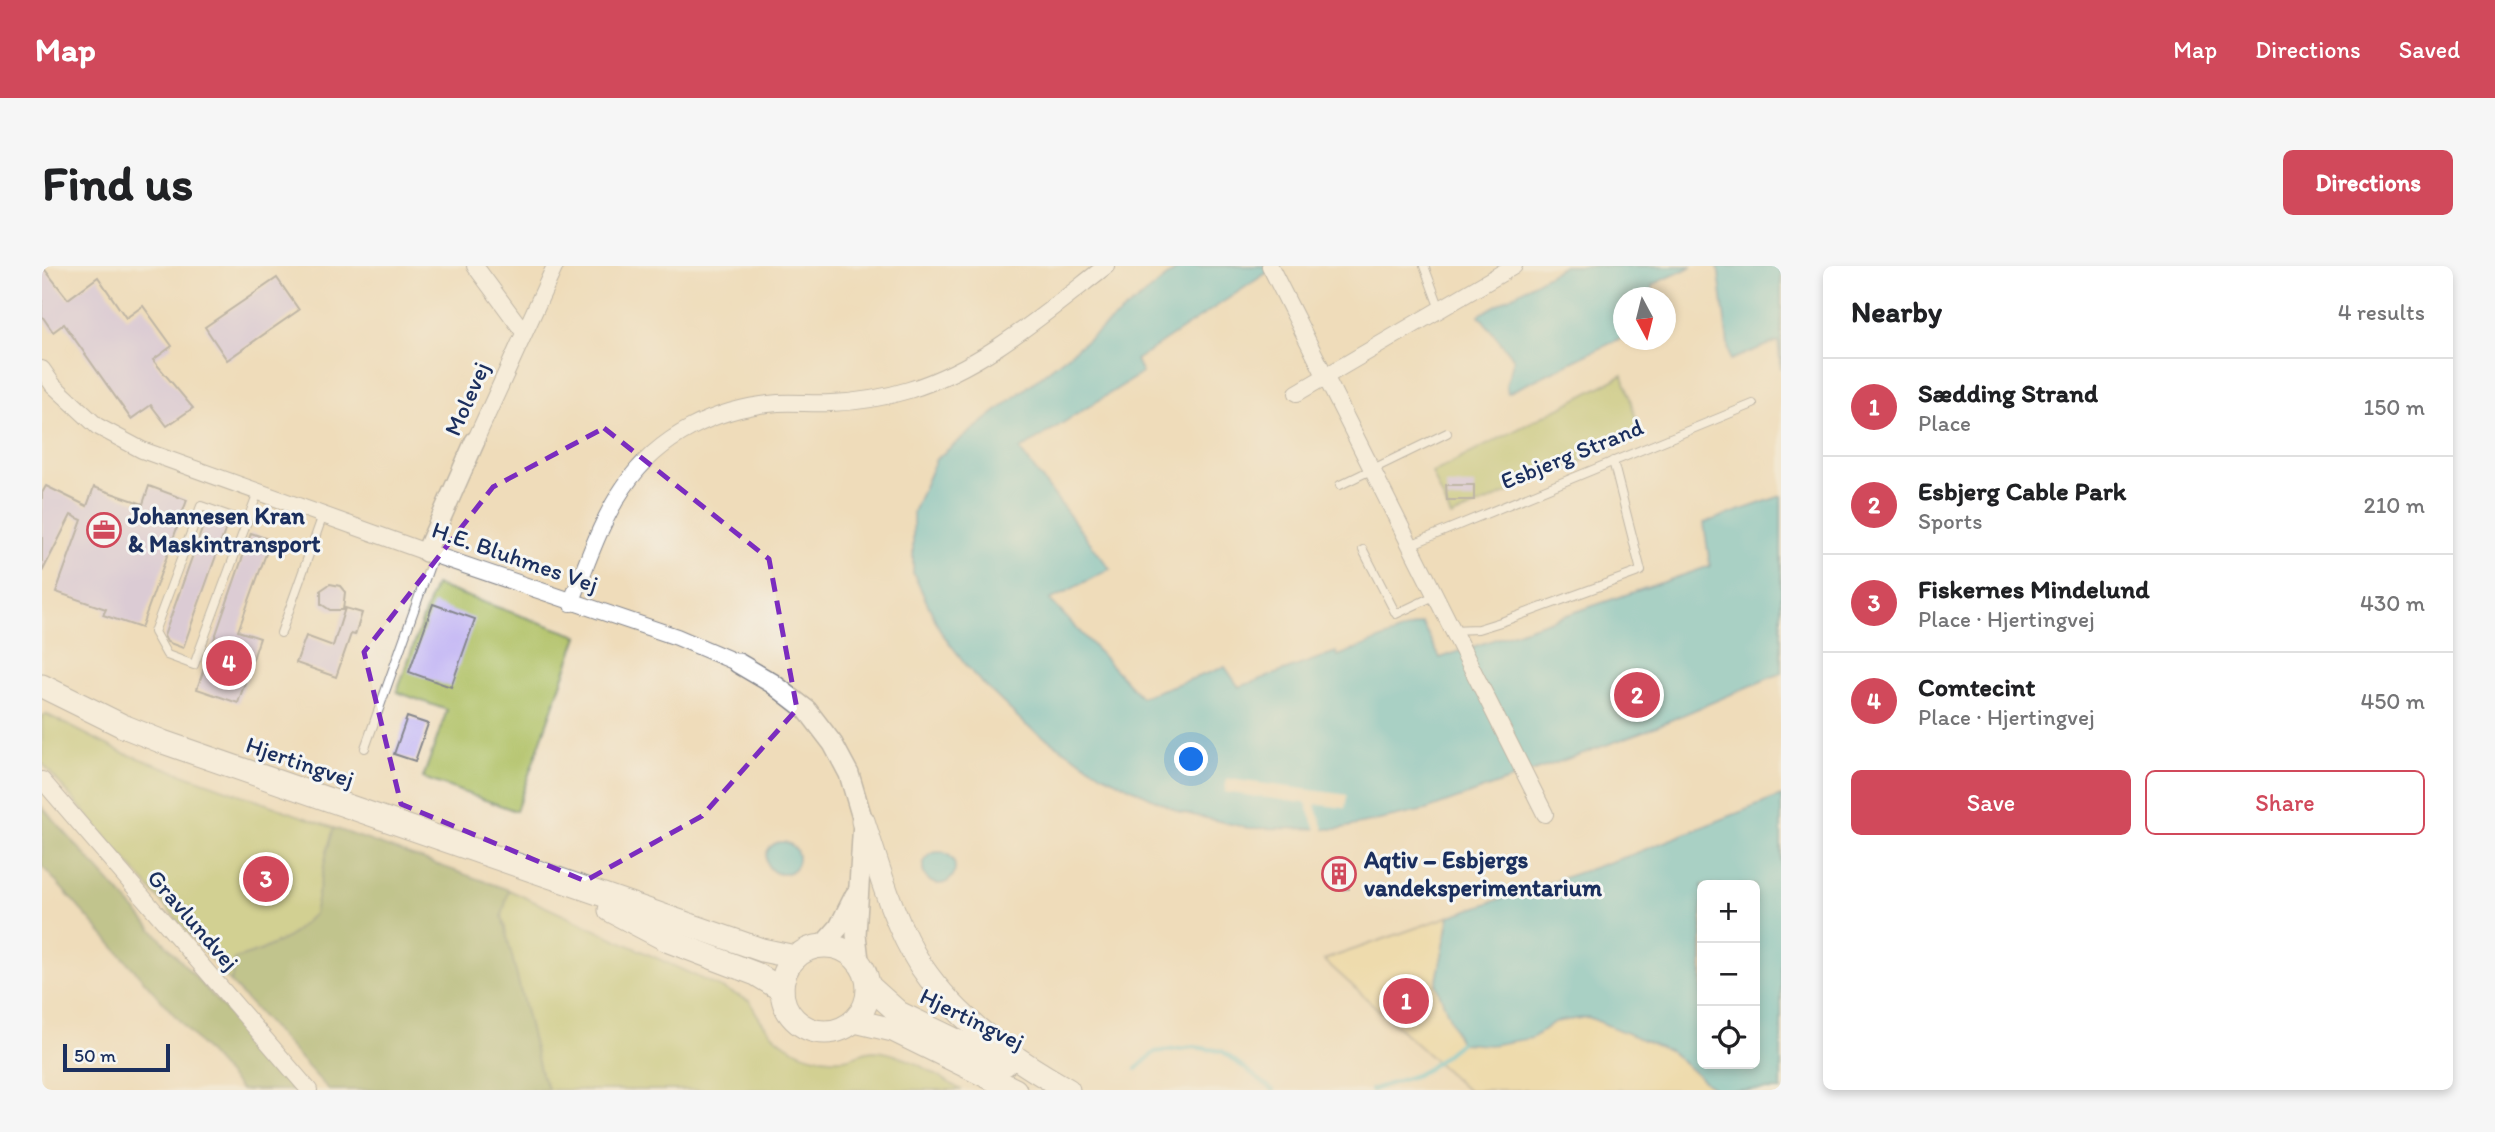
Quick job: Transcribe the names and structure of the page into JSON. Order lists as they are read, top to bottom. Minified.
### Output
{"streets":{"main road":["Hjertingvej"],"street":["Molevej","H.E. Bluhmes Vej","Gravlundvej"],"lane":["Esbjerg Strand"]},"crossings":[["Molevej","H.E. Bluhmes Vej"],["H.E. Bluhmes Vej","Hjertingvej"]],"places":{"office":["Johannesen Kran & Maskintransport"],"building":["Aqtiv – Esbjergs vandeksperimentarium"]},"scale_bar":"50 m","north":"bottom","page":{"header":"Map","nav":["Map","Directions","Saved"],"buttons":["Directions",["Save","Share"]],"title":"Find us","heading":["Nearby","4 results"],"list":[{"mark":"1","name":"Sædding Strand","note":"Place","value":"150 m"},{"mark":"2","name":"Esbjerg Cable Park","note":"Sports","value":"210 m"},{"mark":"3","name":"Fiskernes Mindelund","note":"Place · Hjertingvej","value":"430 m"},{"mark":"4","name":"Comtecint","note":"Place · Hjertingvej","value":"450 m"}],"pins":["4","2","3","1"],"map_buttons":["+","−"],"scale":"50 m"}}
